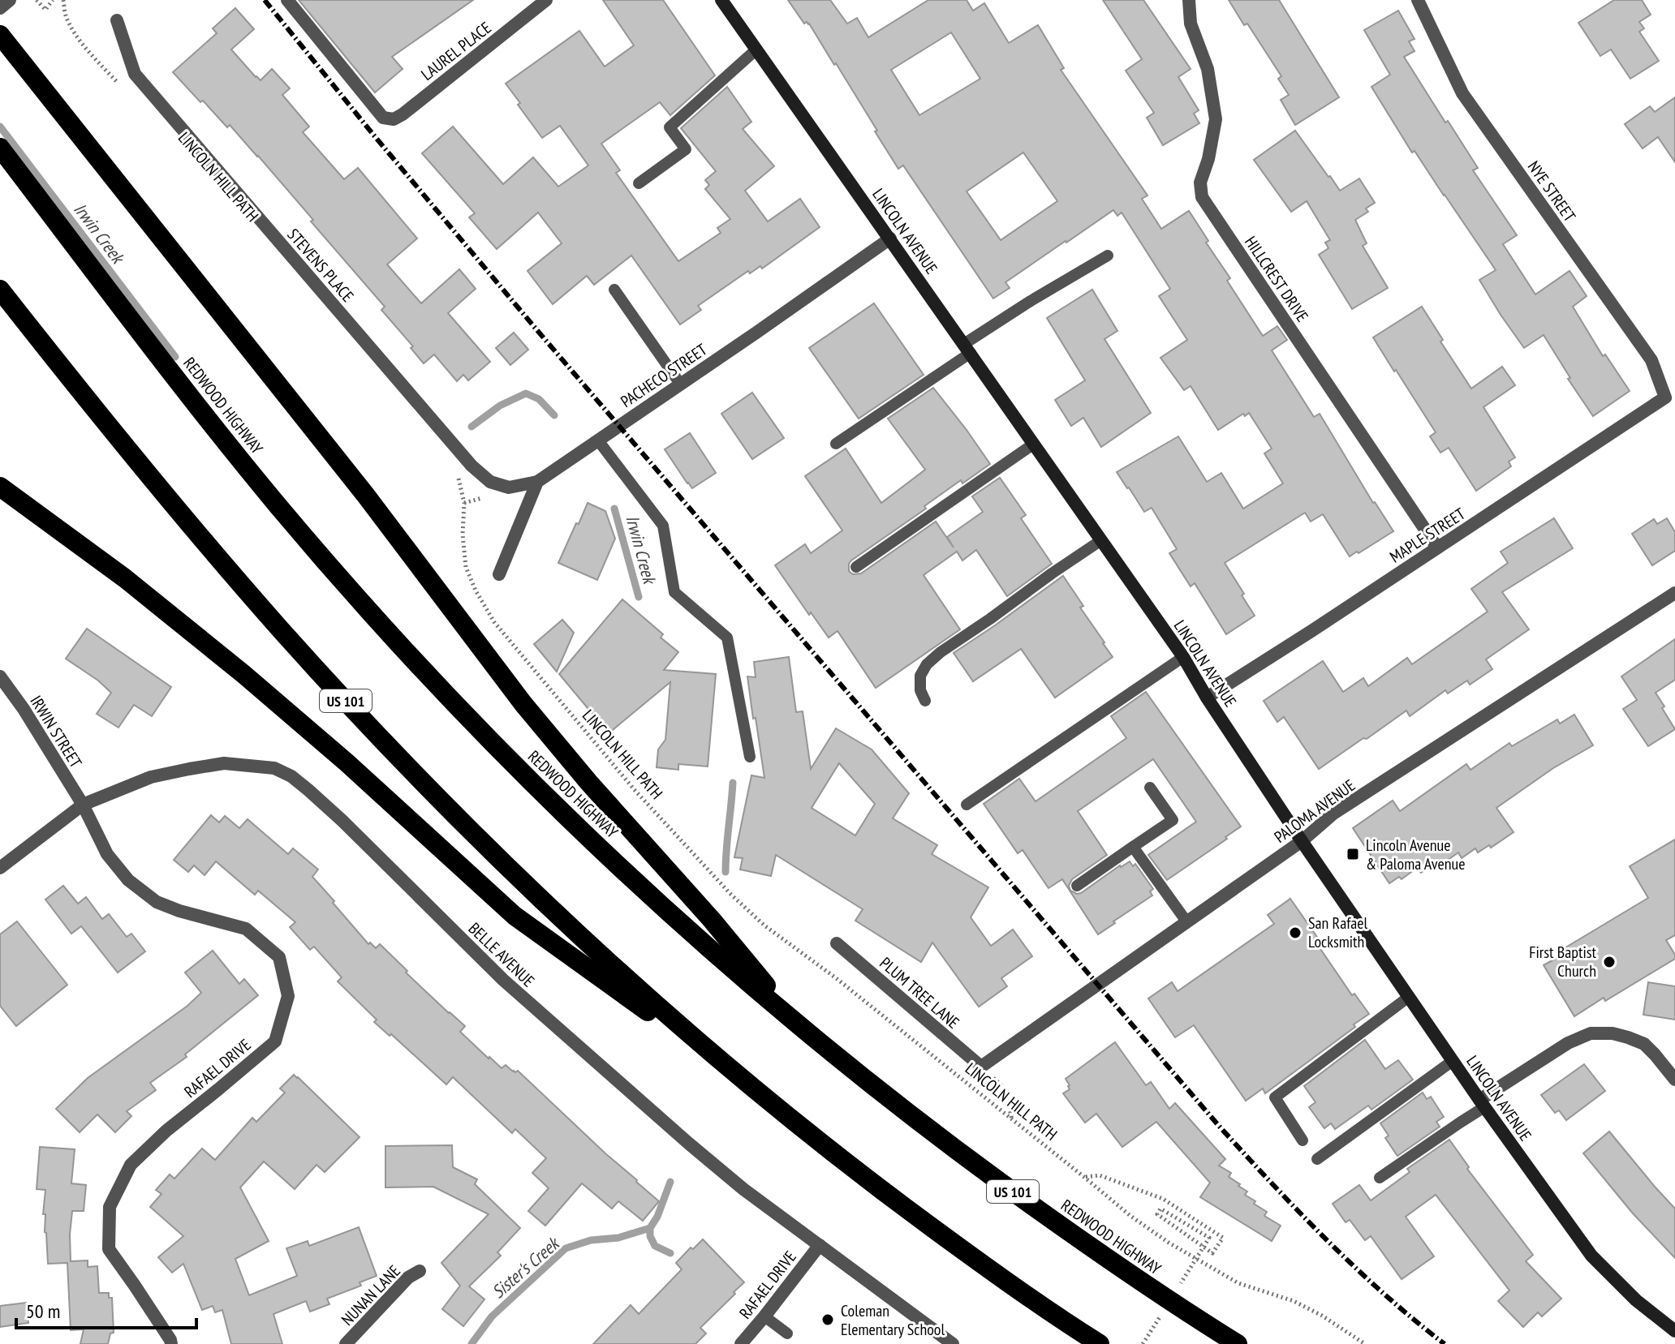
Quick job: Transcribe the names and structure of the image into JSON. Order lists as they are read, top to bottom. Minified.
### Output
{"streets":{"highway":["REDWOOD HIGHWAY","US 101"],"main road":["LINCOLN AVENUE"],"street":["LAUREL PLACE","NYE STREET","STEVENS PLACE","HILLCREST DRIVE","PACHECO STREET","MAPLE STREET","IRWIN STREET","PALOMA AVENUE","BELLE AVENUE","PLUM TREE LANE","RAFAEL DRIVE","NUNAN LANE"],"path":["LINCOLN HILL PATH"]},"crossings":[["NYE STREET","MAPLE STREET"],["LINCOLN AVENUE","PACHECO STREET"],["LINCOLN AVENUE","MAPLE STREET"],["LINCOLN AVENUE","PALOMA AVENUE"],["STEVENS PLACE","PACHECO STREET"],["HILLCREST DRIVE","MAPLE STREET"],["IRWIN STREET","BELLE AVENUE"],["IRWIN STREET","RAFAEL DRIVE"],["PALOMA AVENUE","PLUM TREE LANE"],["BELLE AVENUE","RAFAEL DRIVE"]],"water":["Irwin Creek","Sister's Creek"],"places":{"transit":["Lincoln Avenue & Paloma Avenue"],"other":["San Rafael Locksmith","First Baptist Church","Coleman Elementary School"]},"scale_bar":"50 m"}
